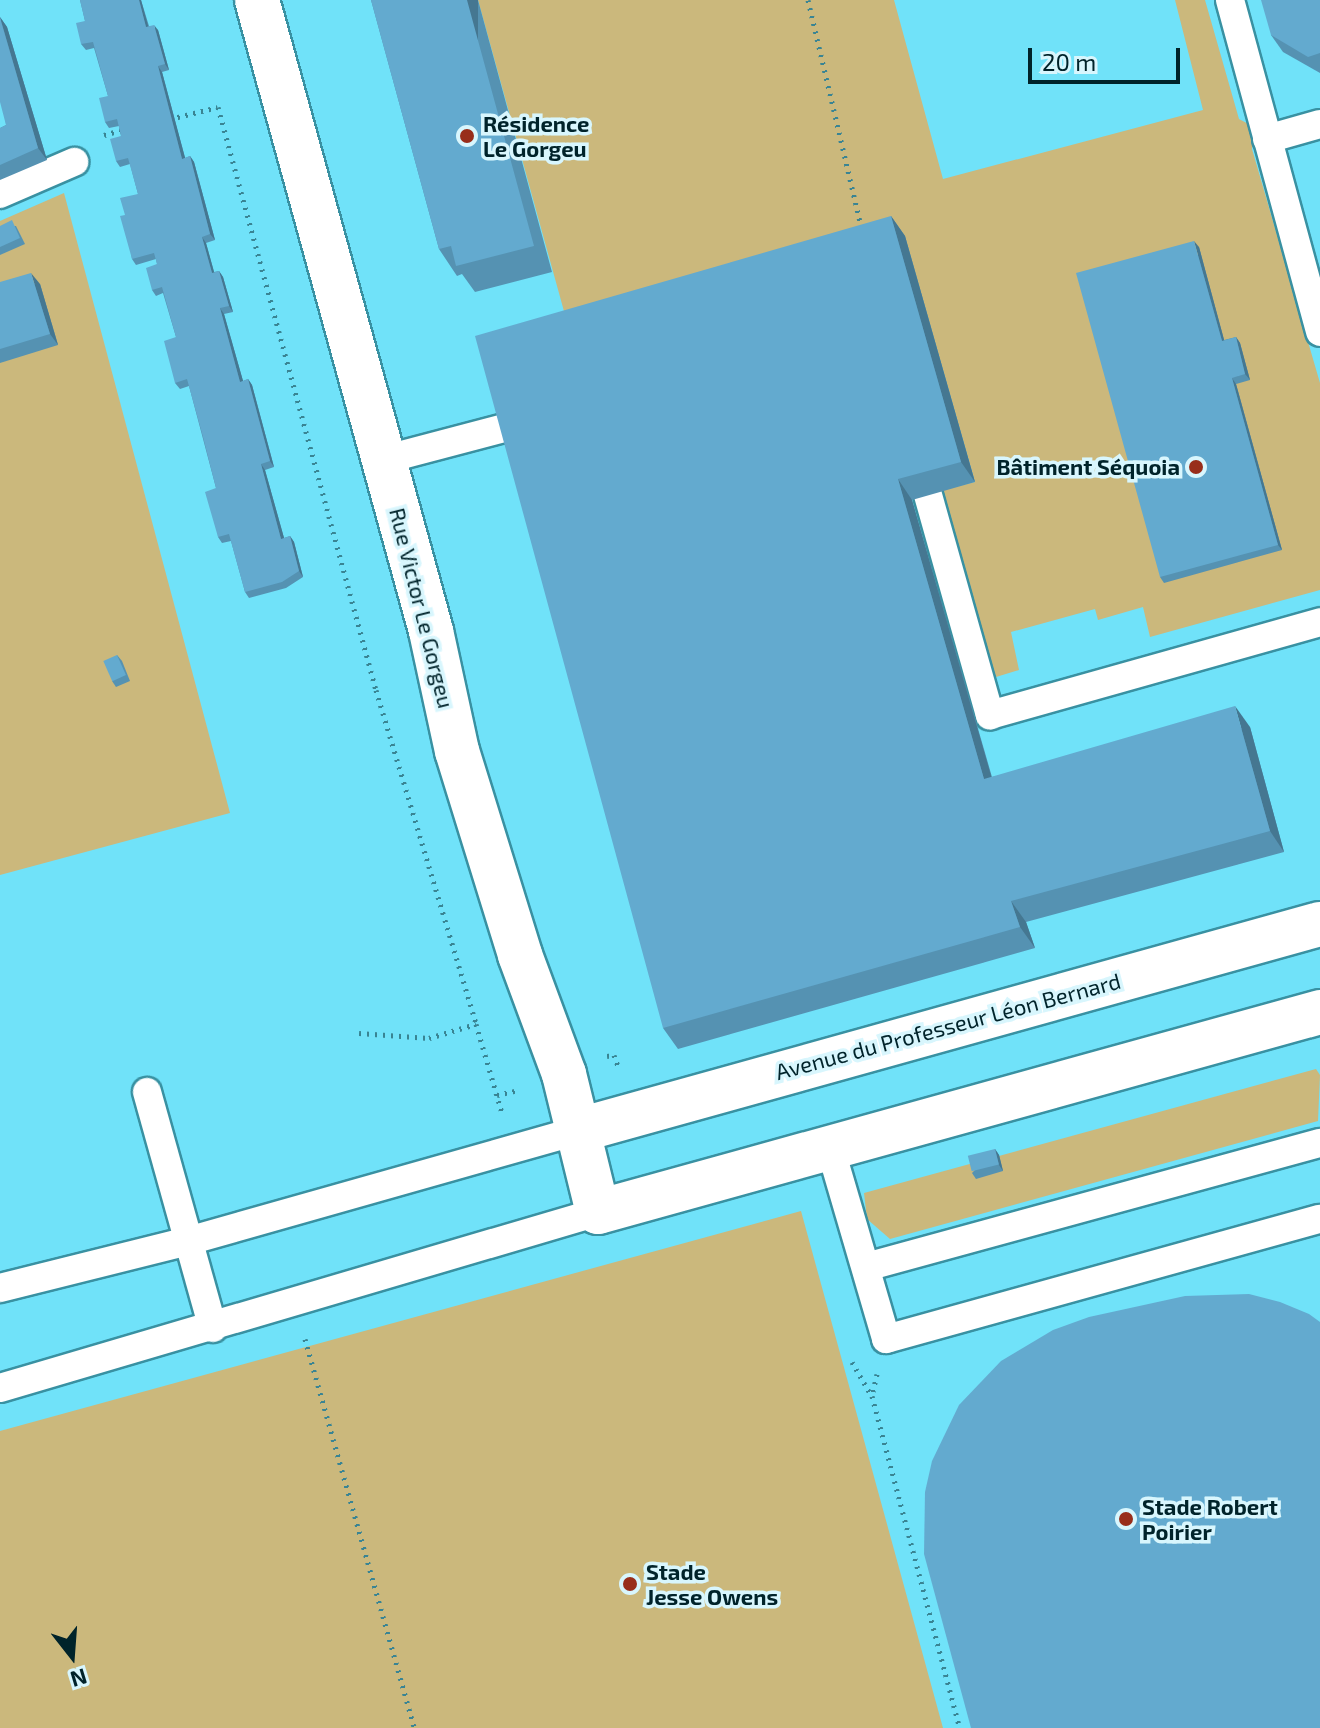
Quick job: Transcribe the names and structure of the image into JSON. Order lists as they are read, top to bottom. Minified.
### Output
{"streets":{"street":["Rue Victor Le Gorgeu","Avenue du Professeur Léon Bernard"]},"crossings":[["Rue Victor Le Gorgeu","Avenue du Professeur Léon Bernard"]],"places":["Résidence Le Gorgeu","Bâtiment Séquoia","Stade Robert Poirier","Stade Jesse Owens"],"scale_bar":"20 m","north":"bottom"}
